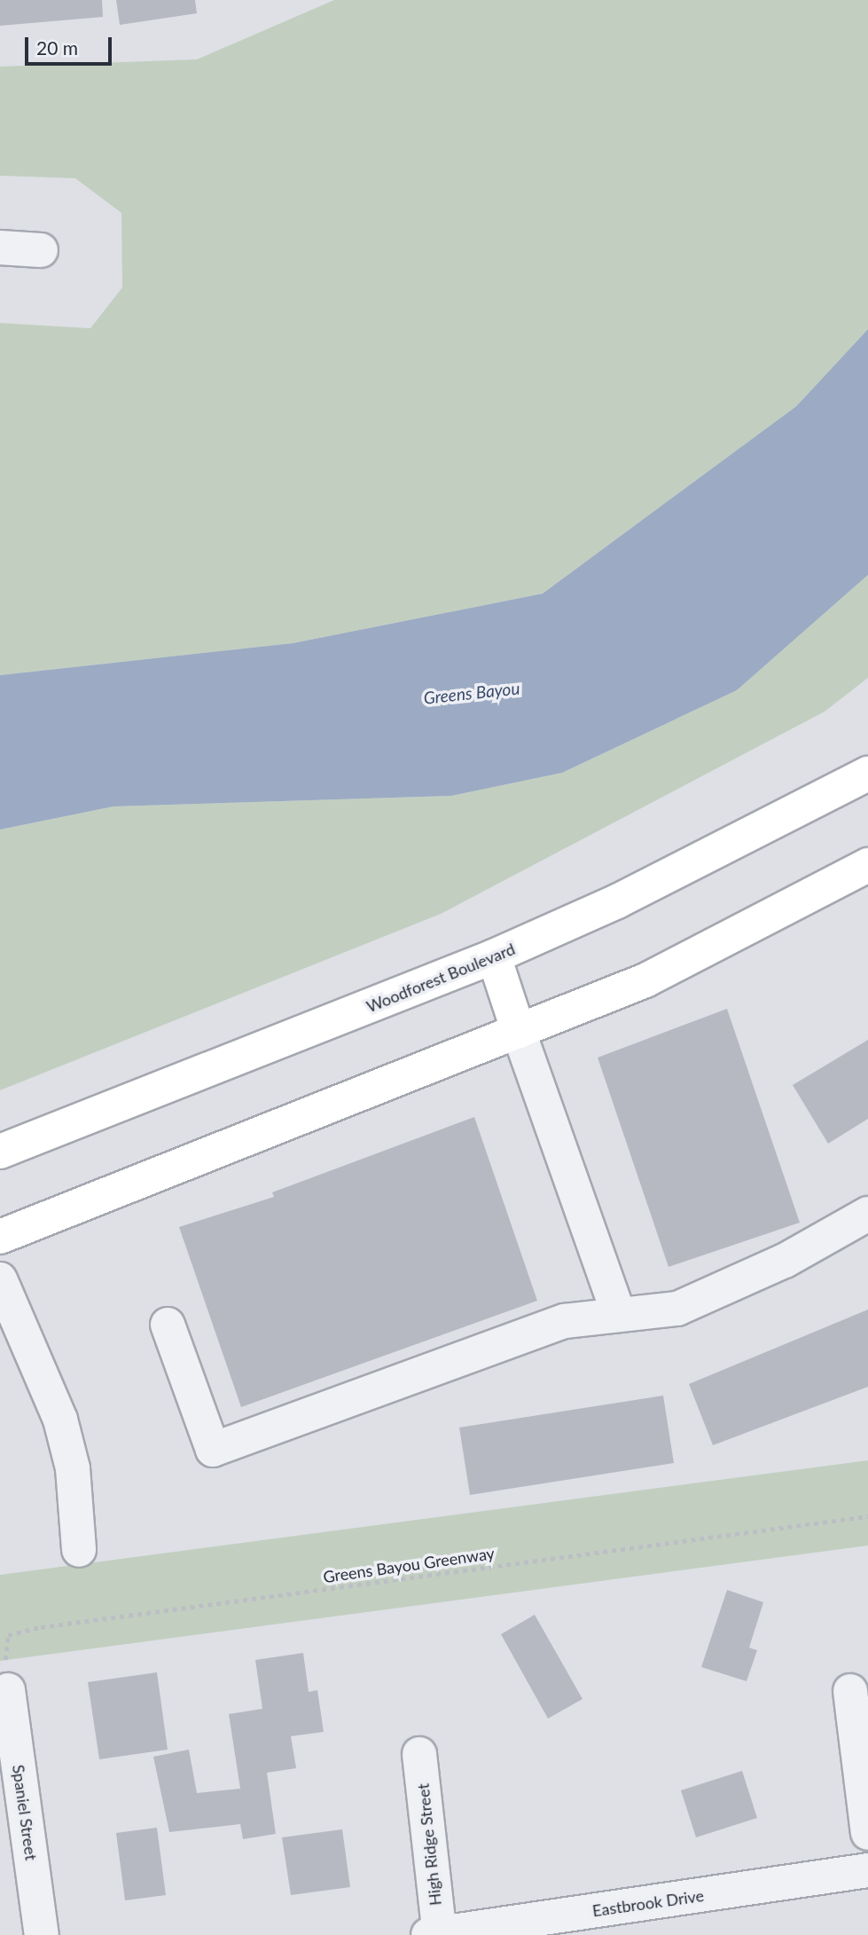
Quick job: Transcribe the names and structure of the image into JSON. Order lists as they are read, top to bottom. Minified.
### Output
{"streets":{"main road":["Woodforest Boulevard"],"street":["Spaniel Street","High Ridge Street","Eastbrook Drive"],"path":["Greens Bayou Greenway"]},"crossings":[["Greens Bayou Greenway","Spaniel Street"],["High Ridge Street","Eastbrook Drive"]],"water":["Greens Bayou"],"scale_bar":"20 m"}
